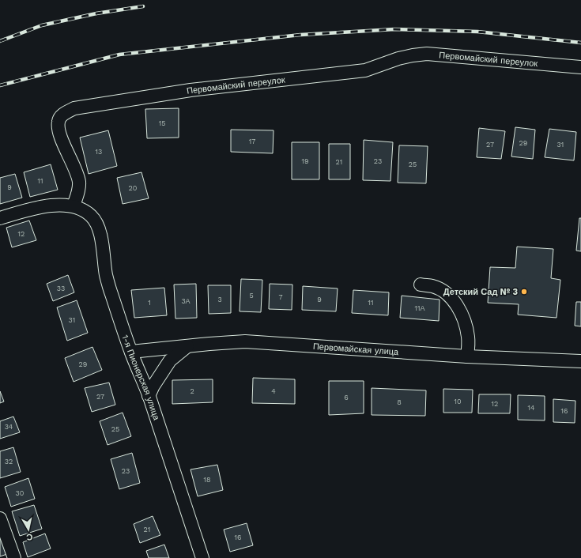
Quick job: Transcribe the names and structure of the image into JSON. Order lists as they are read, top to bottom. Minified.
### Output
{"streets":{"street":["Первомайский переулок","Первомайская улица","1-я Пионерская улица"]},"crossings":[["Первомайский переулок","1-я Пионерская улица"],["Первомайская улица","1-я Пионерская улица"]],"places":["Детский Сад № 3"],"house_numbers":["15","17","29","27","31","13","19","23","21","25","11","9","20","12","33","5","7","3","9","3А","1","11","11А","31","29","2","4","27","6","10","8","12","14","16","34","25","32","23","18","30","21","16"],"north":"bottom"}
